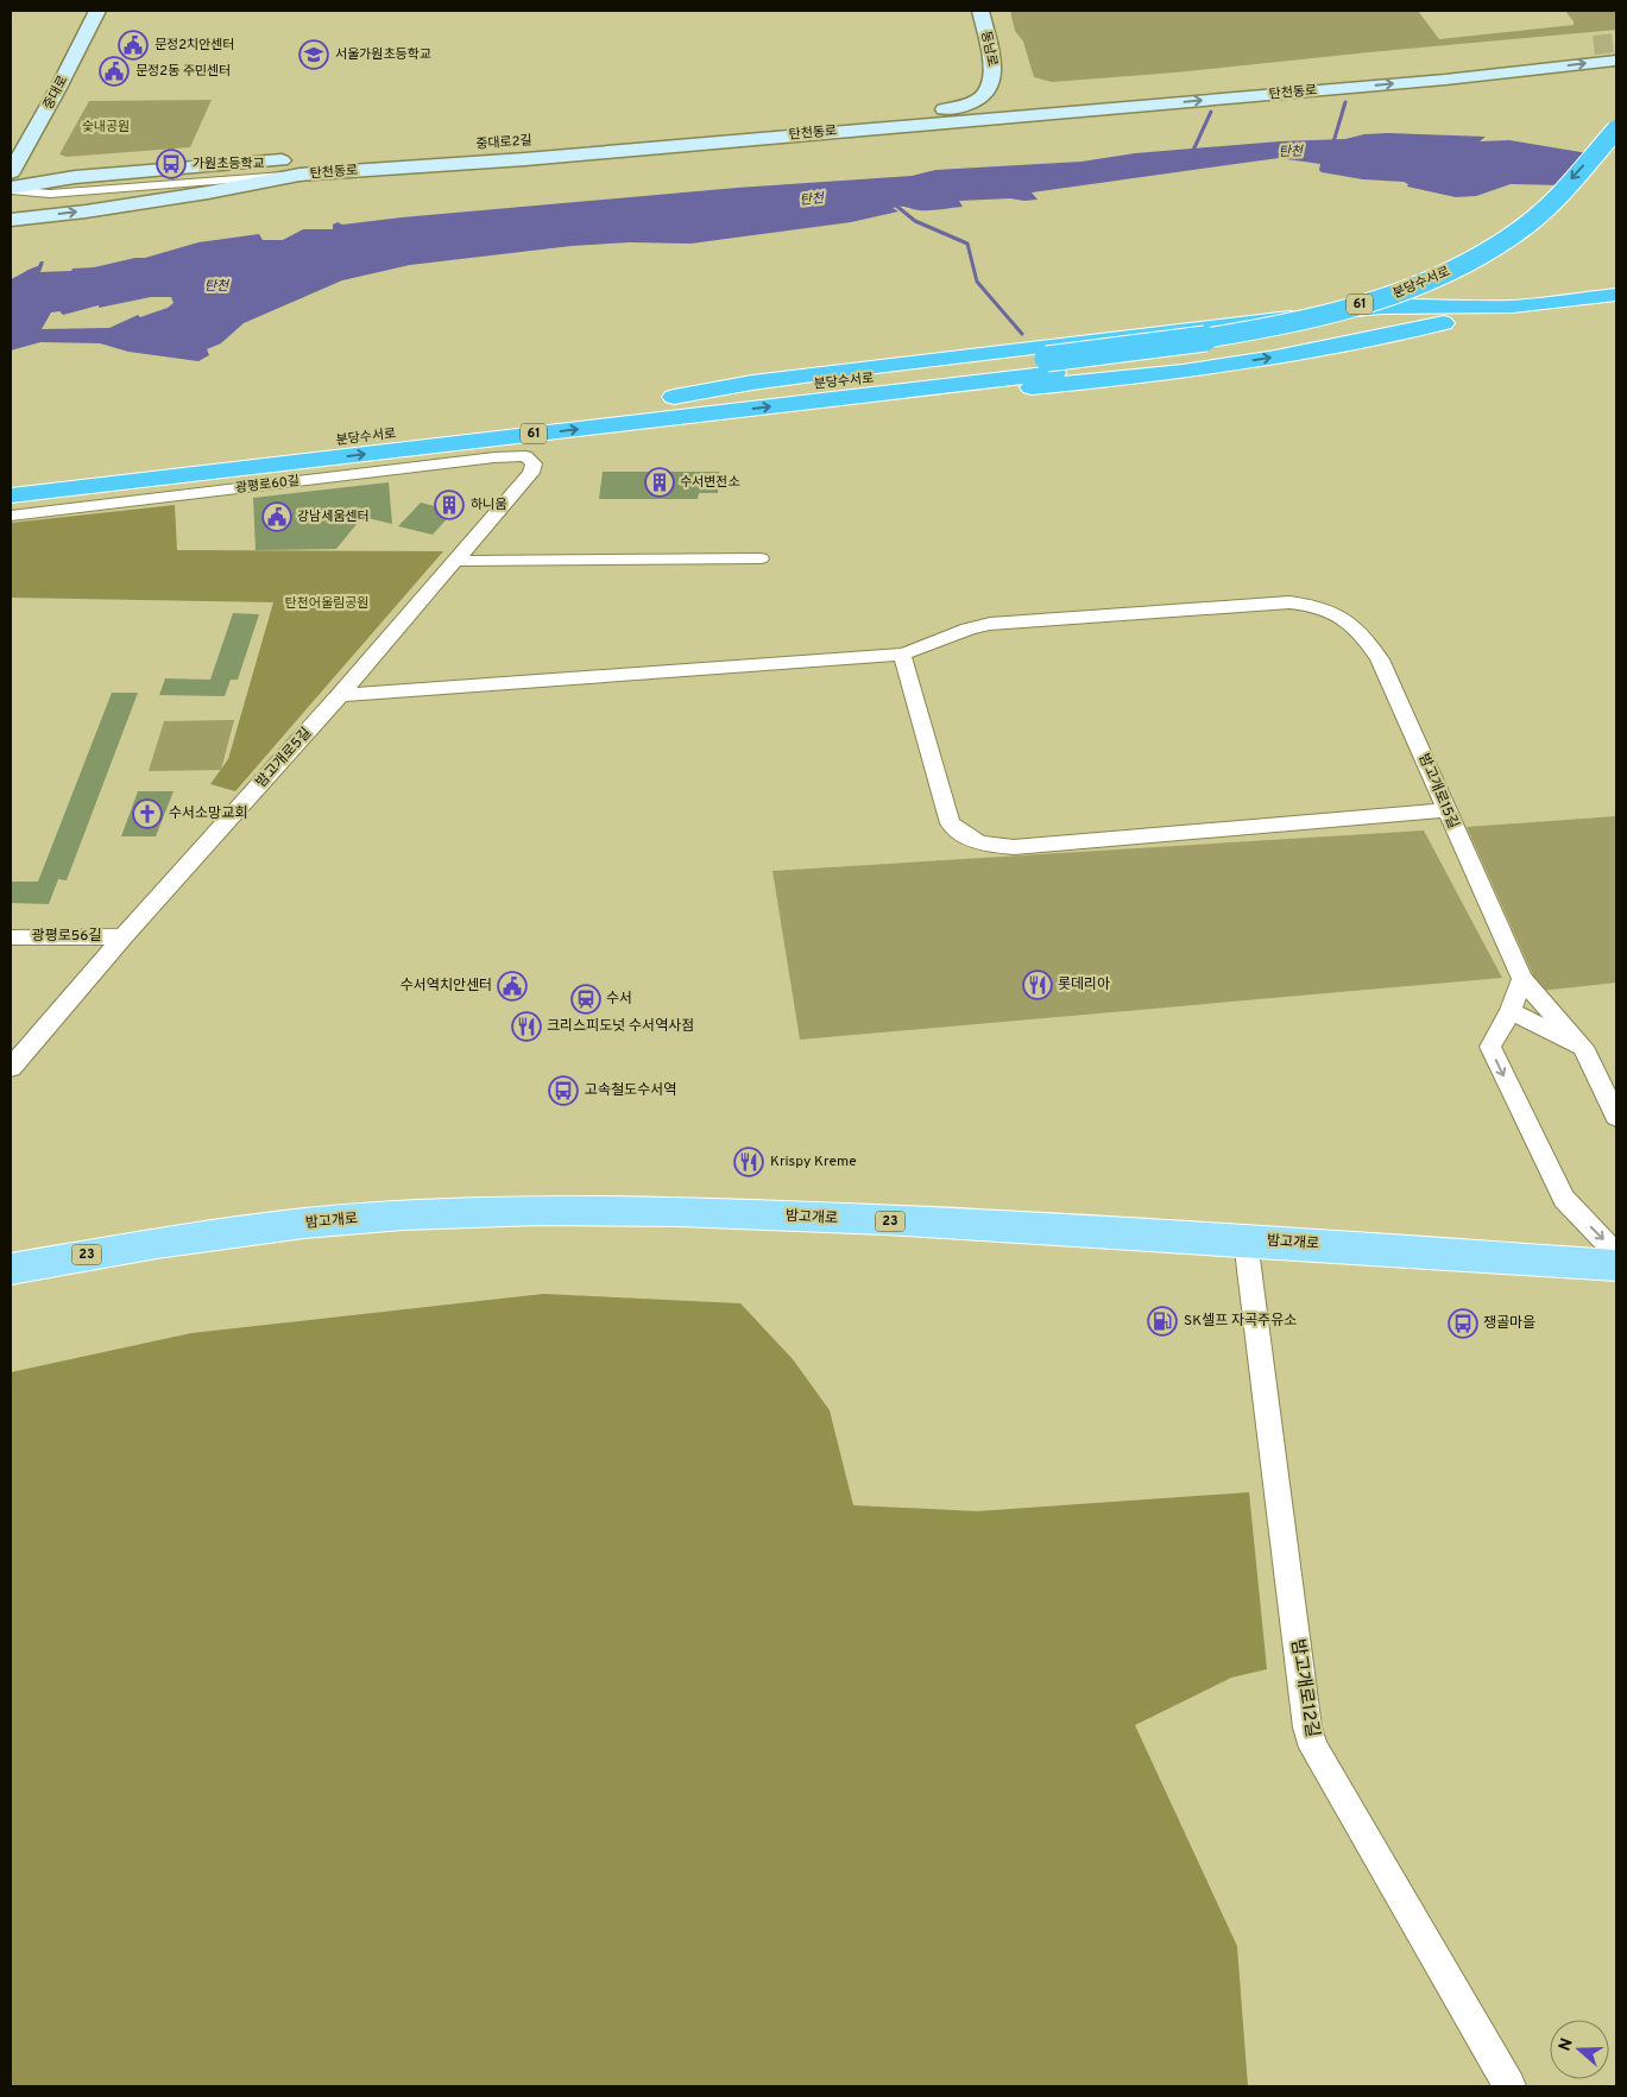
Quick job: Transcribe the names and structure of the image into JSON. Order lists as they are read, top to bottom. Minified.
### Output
{"streets":{"highway":["분당수서로","61"],"main road":["밤고개로","23"],"street":["동남로","중대로","탄천동로","중대로2길","광평로60길","밤고개로5길","밤고개로15길","광평로56길","밤고개로12길"]},"crossings":[["동남로","중대로2길"],["탄천동로","중대로2길"],["광평로60길","밤고개로5길"],["밤고개로5길","밤고개로15길"],["밤고개로5길","광평로56길"],["밤고개로","밤고개로12길"]],"water":["탄천"],"parks":["숯내공원","탄천어울림공원"],"places":{"public building":["문정2치안센터","문정2동 주민센터","강남세움센터","수서역치안센터"],"school or university":["서울가원초등학교"],"bus stop":["가원초등학교","고속철도수서역","쟁골마을"],"building":["수서변전소","하니움"],"church":["수서소망교회"],"restaurant":["롯데리아","크리스피도넛 수서역사점","Krispy Kreme"],"station":["수서"],"fuel station":["SK셀프 자곡주유소"]},"north":"left"}
